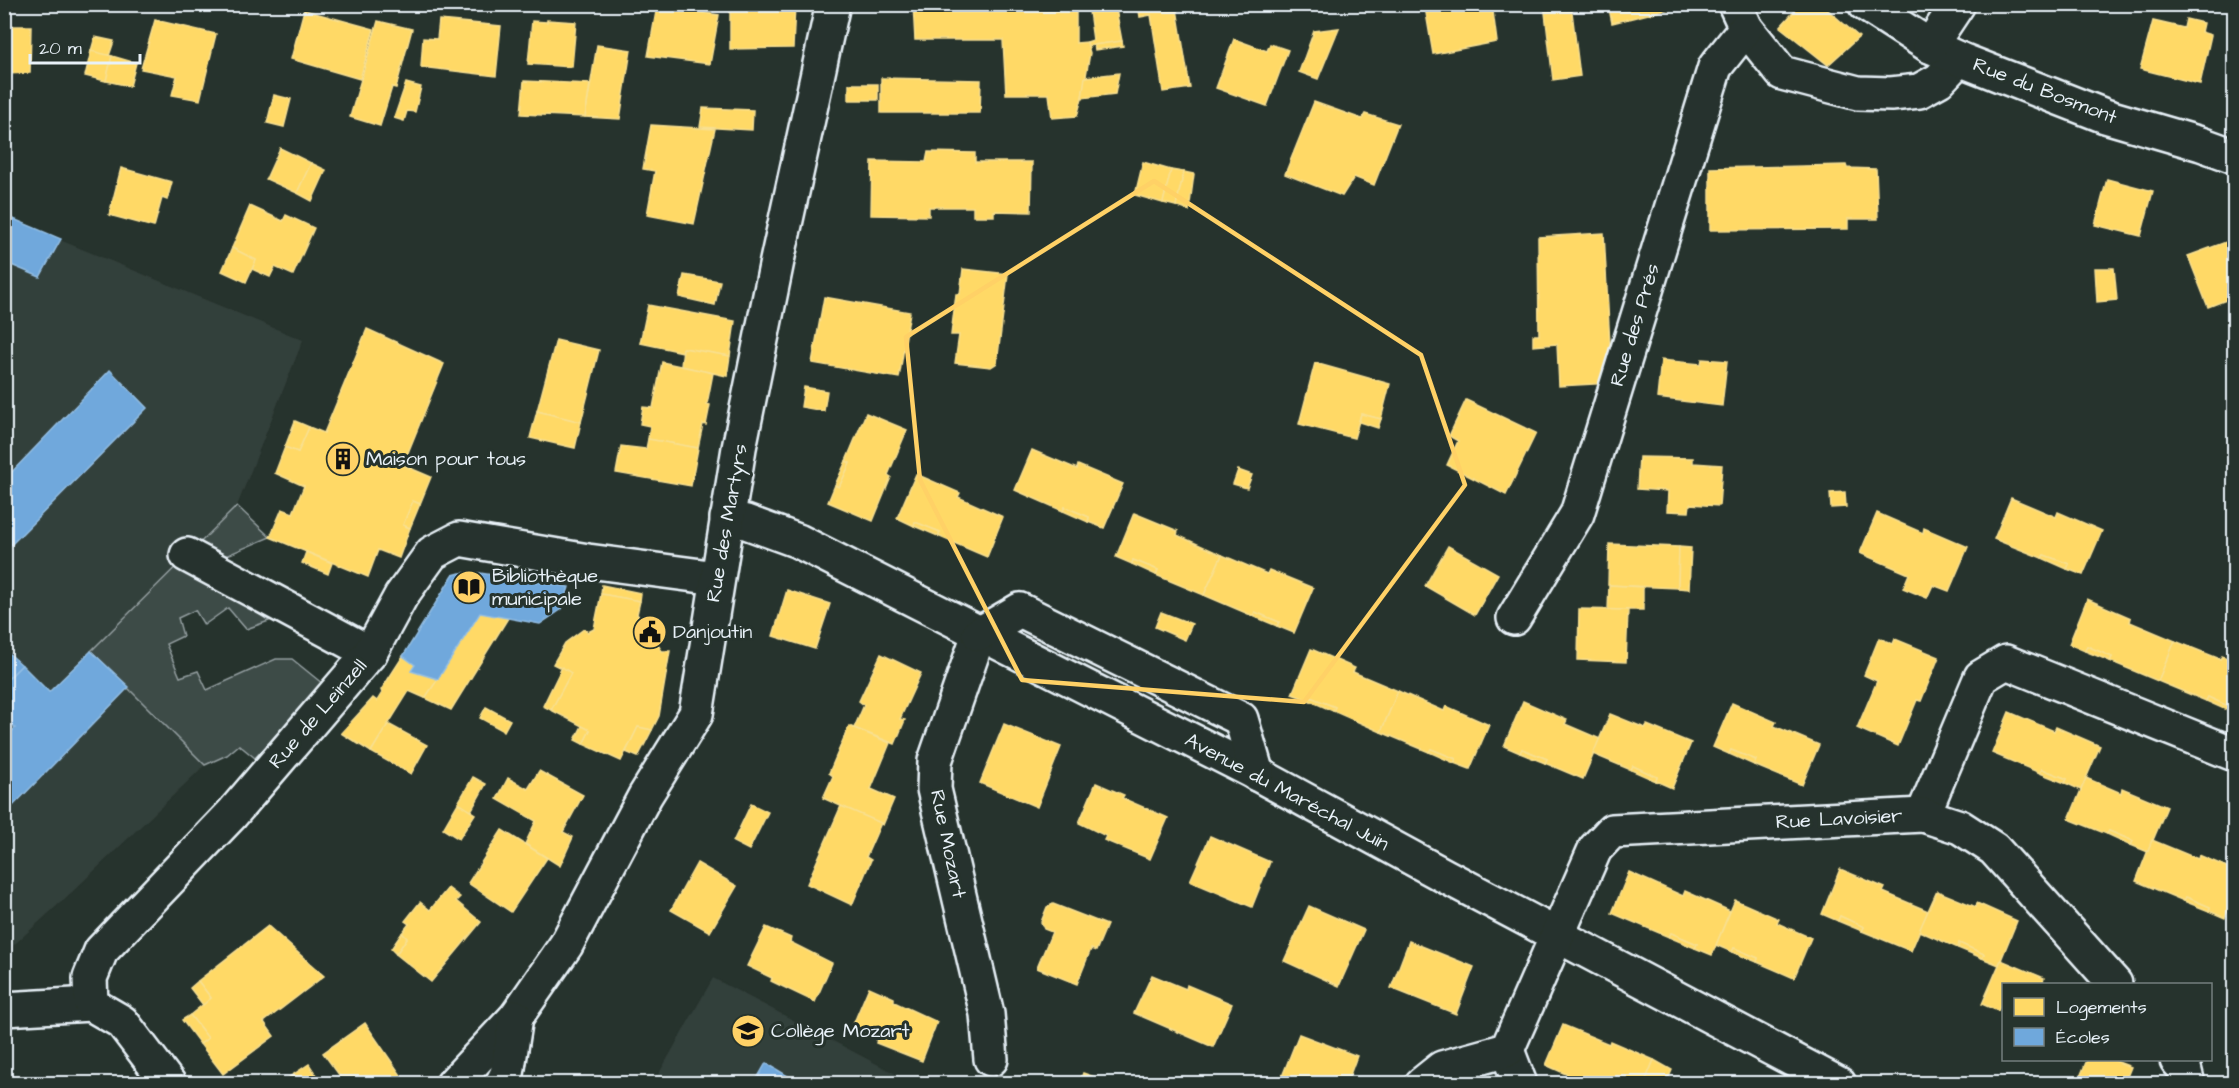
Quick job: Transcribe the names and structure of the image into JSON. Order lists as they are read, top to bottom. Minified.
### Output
{"streets":{"street":["Rue du Bosmont","Rue des Prés","Rue des Martyrs","Rue de Leinzell","Avenue du Maréchal Juin","Rue Lavoisier","Rue Mozart"]},"crossings":[["Rue des Martyrs","Rue de Leinzell"],["Rue des Martyrs","Avenue du Maréchal Juin"],["Avenue du Maréchal Juin","Rue Lavoisier"],["Avenue du Maréchal Juin","Rue Mozart"]],"places":{"building":["Maison pour tous"],"library":["Bibliothèque municipale"],"public building":["Danjoutin"],"school or university":["Collège Mozart"]},"legend":["Logements","Écoles"],"scale_bar":"20 m"}
